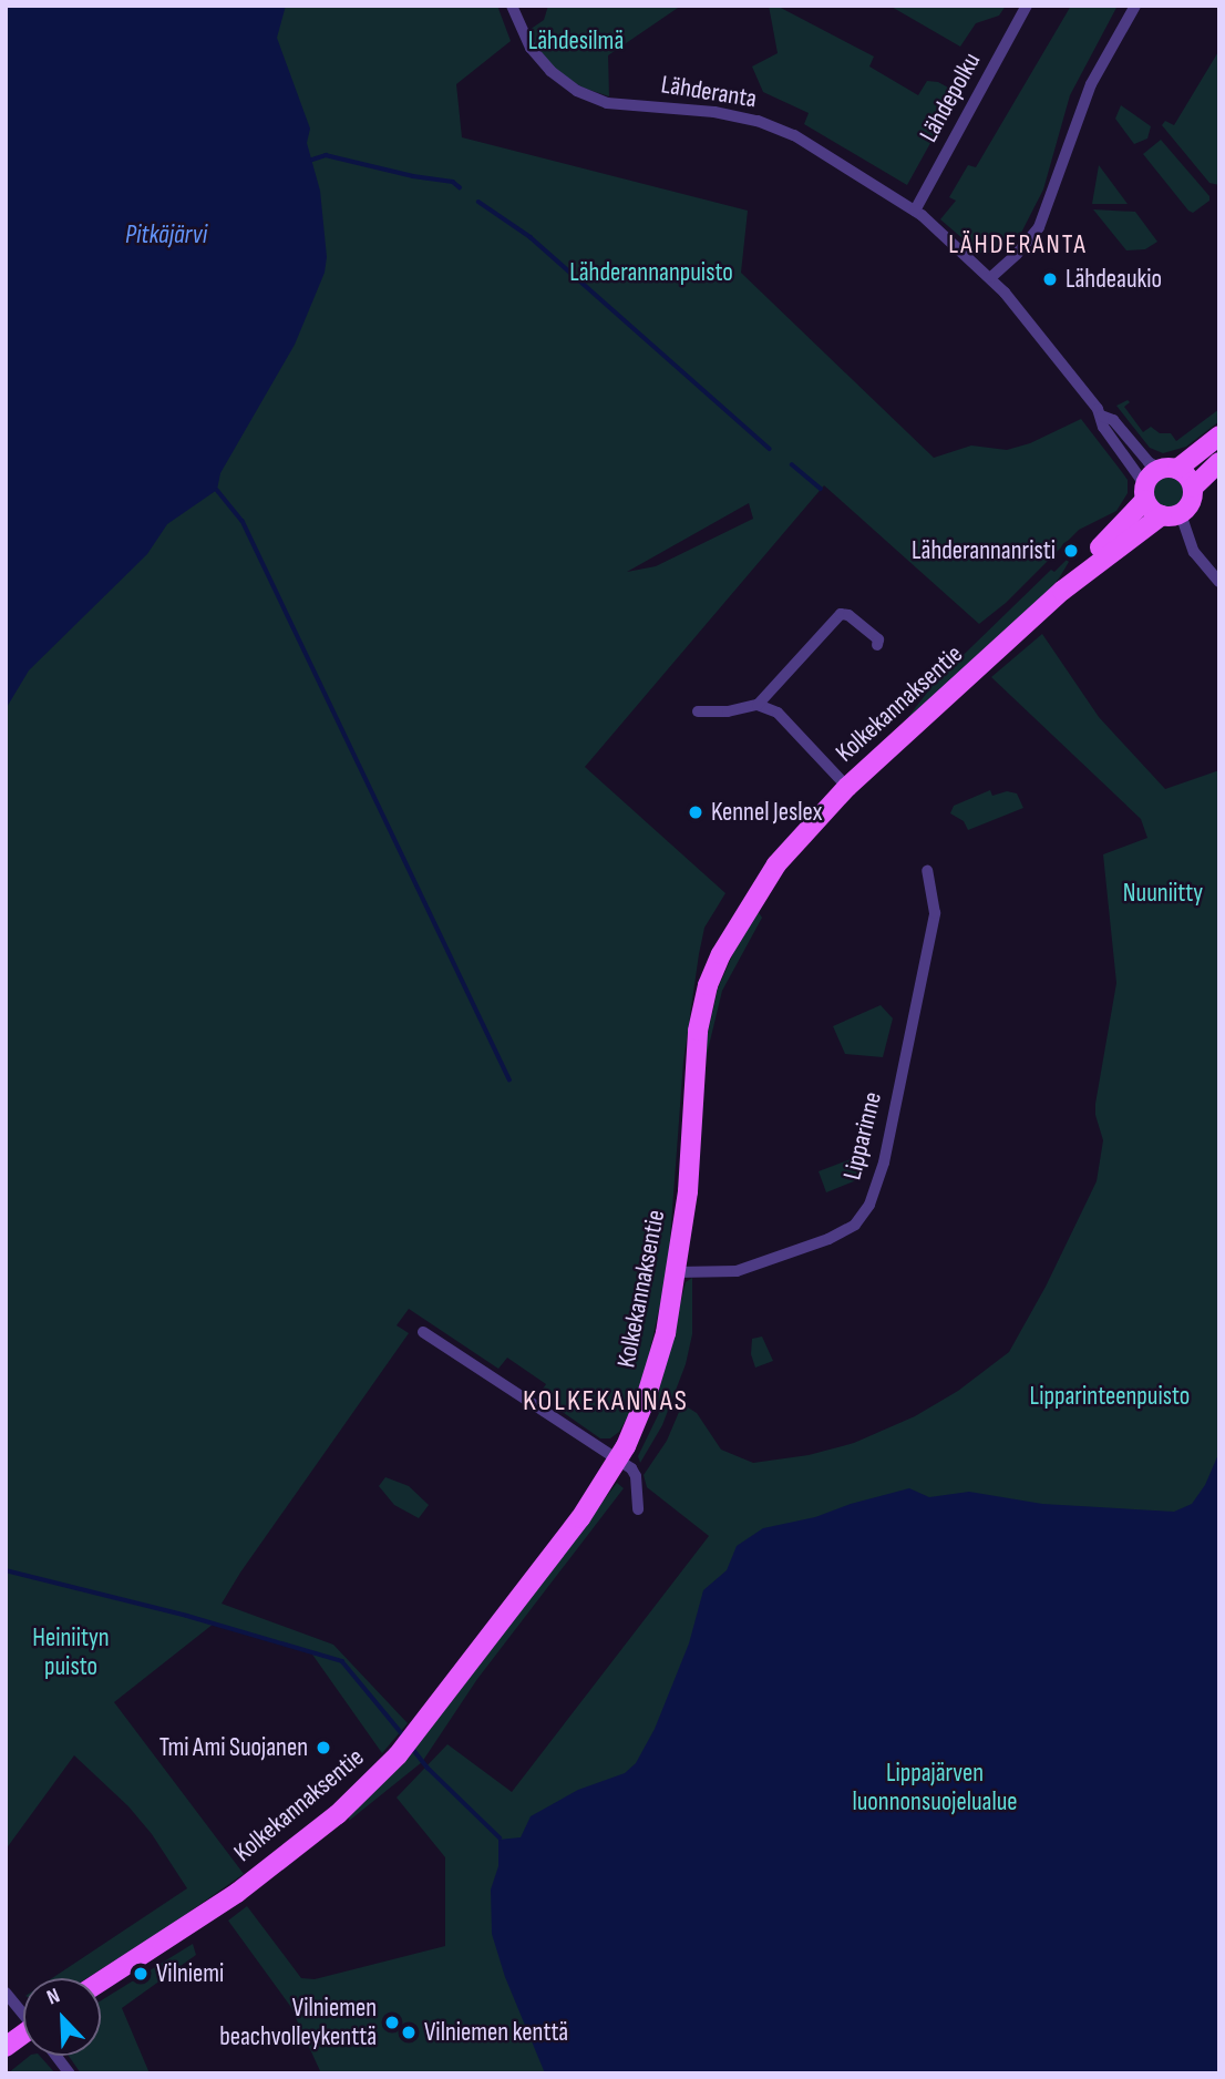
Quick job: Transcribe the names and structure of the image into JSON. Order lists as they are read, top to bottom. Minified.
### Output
{"streets":{"main road":["Kolkekannaksentie"],"street":["Lähderanta","Lähdepolku","Lipparinne"]},"crossings":[["Lähderanta","Lähdepolku"],["Lähderanta","Kolkekannaksentie"],["Kolkekannaksentie","Lipparinne"]],"districts":["LÄHDERANTA","KOLKEKANNAS"],"water":["Pitkäjärvi"],"parks":["Lähdesilmä","Lähderannanpuisto","Nuuniitty","Lipparinteenpuisto","Heiniityn puisto","Lippajärven luonnonsuojelualue"],"places":["Lähdeaukio","Lähderannanristi","Kennel Jeslex","Tmi Ami Suojanen","Vilniemi","Vilniemen beachvolleykenttä","Vilniemen kenttä"],"north":"top left"}
